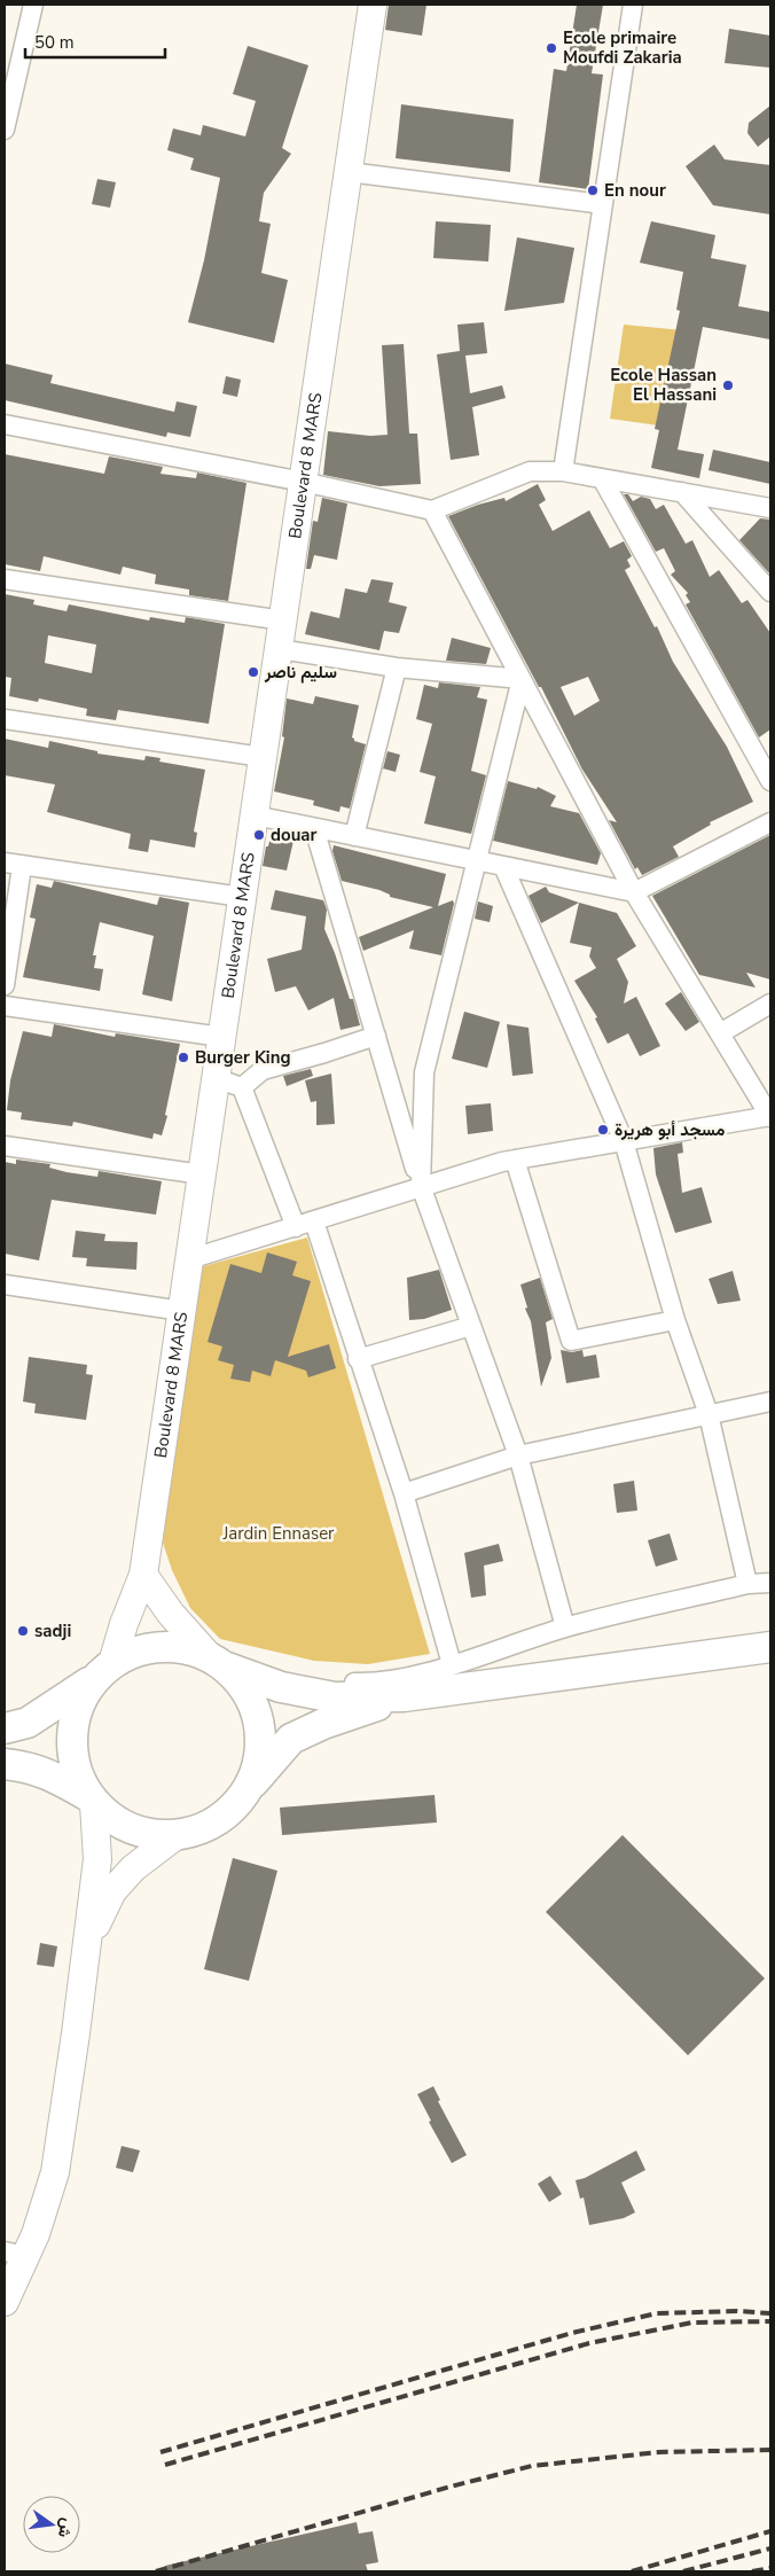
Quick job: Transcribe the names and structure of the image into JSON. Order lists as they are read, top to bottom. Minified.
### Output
{"streets":{"main road":["Boulevard 8 MARS"]},"parks":["Jardin Ennaser"],"places":["Ecole primaire Moufdi Zakaria","En nour","Ecole Hassan El Hassani","سليم ناصر","douar","Burger King","مسجد أبو هريرة","sadji"],"scale_bar":"50 m","north":"right"}
